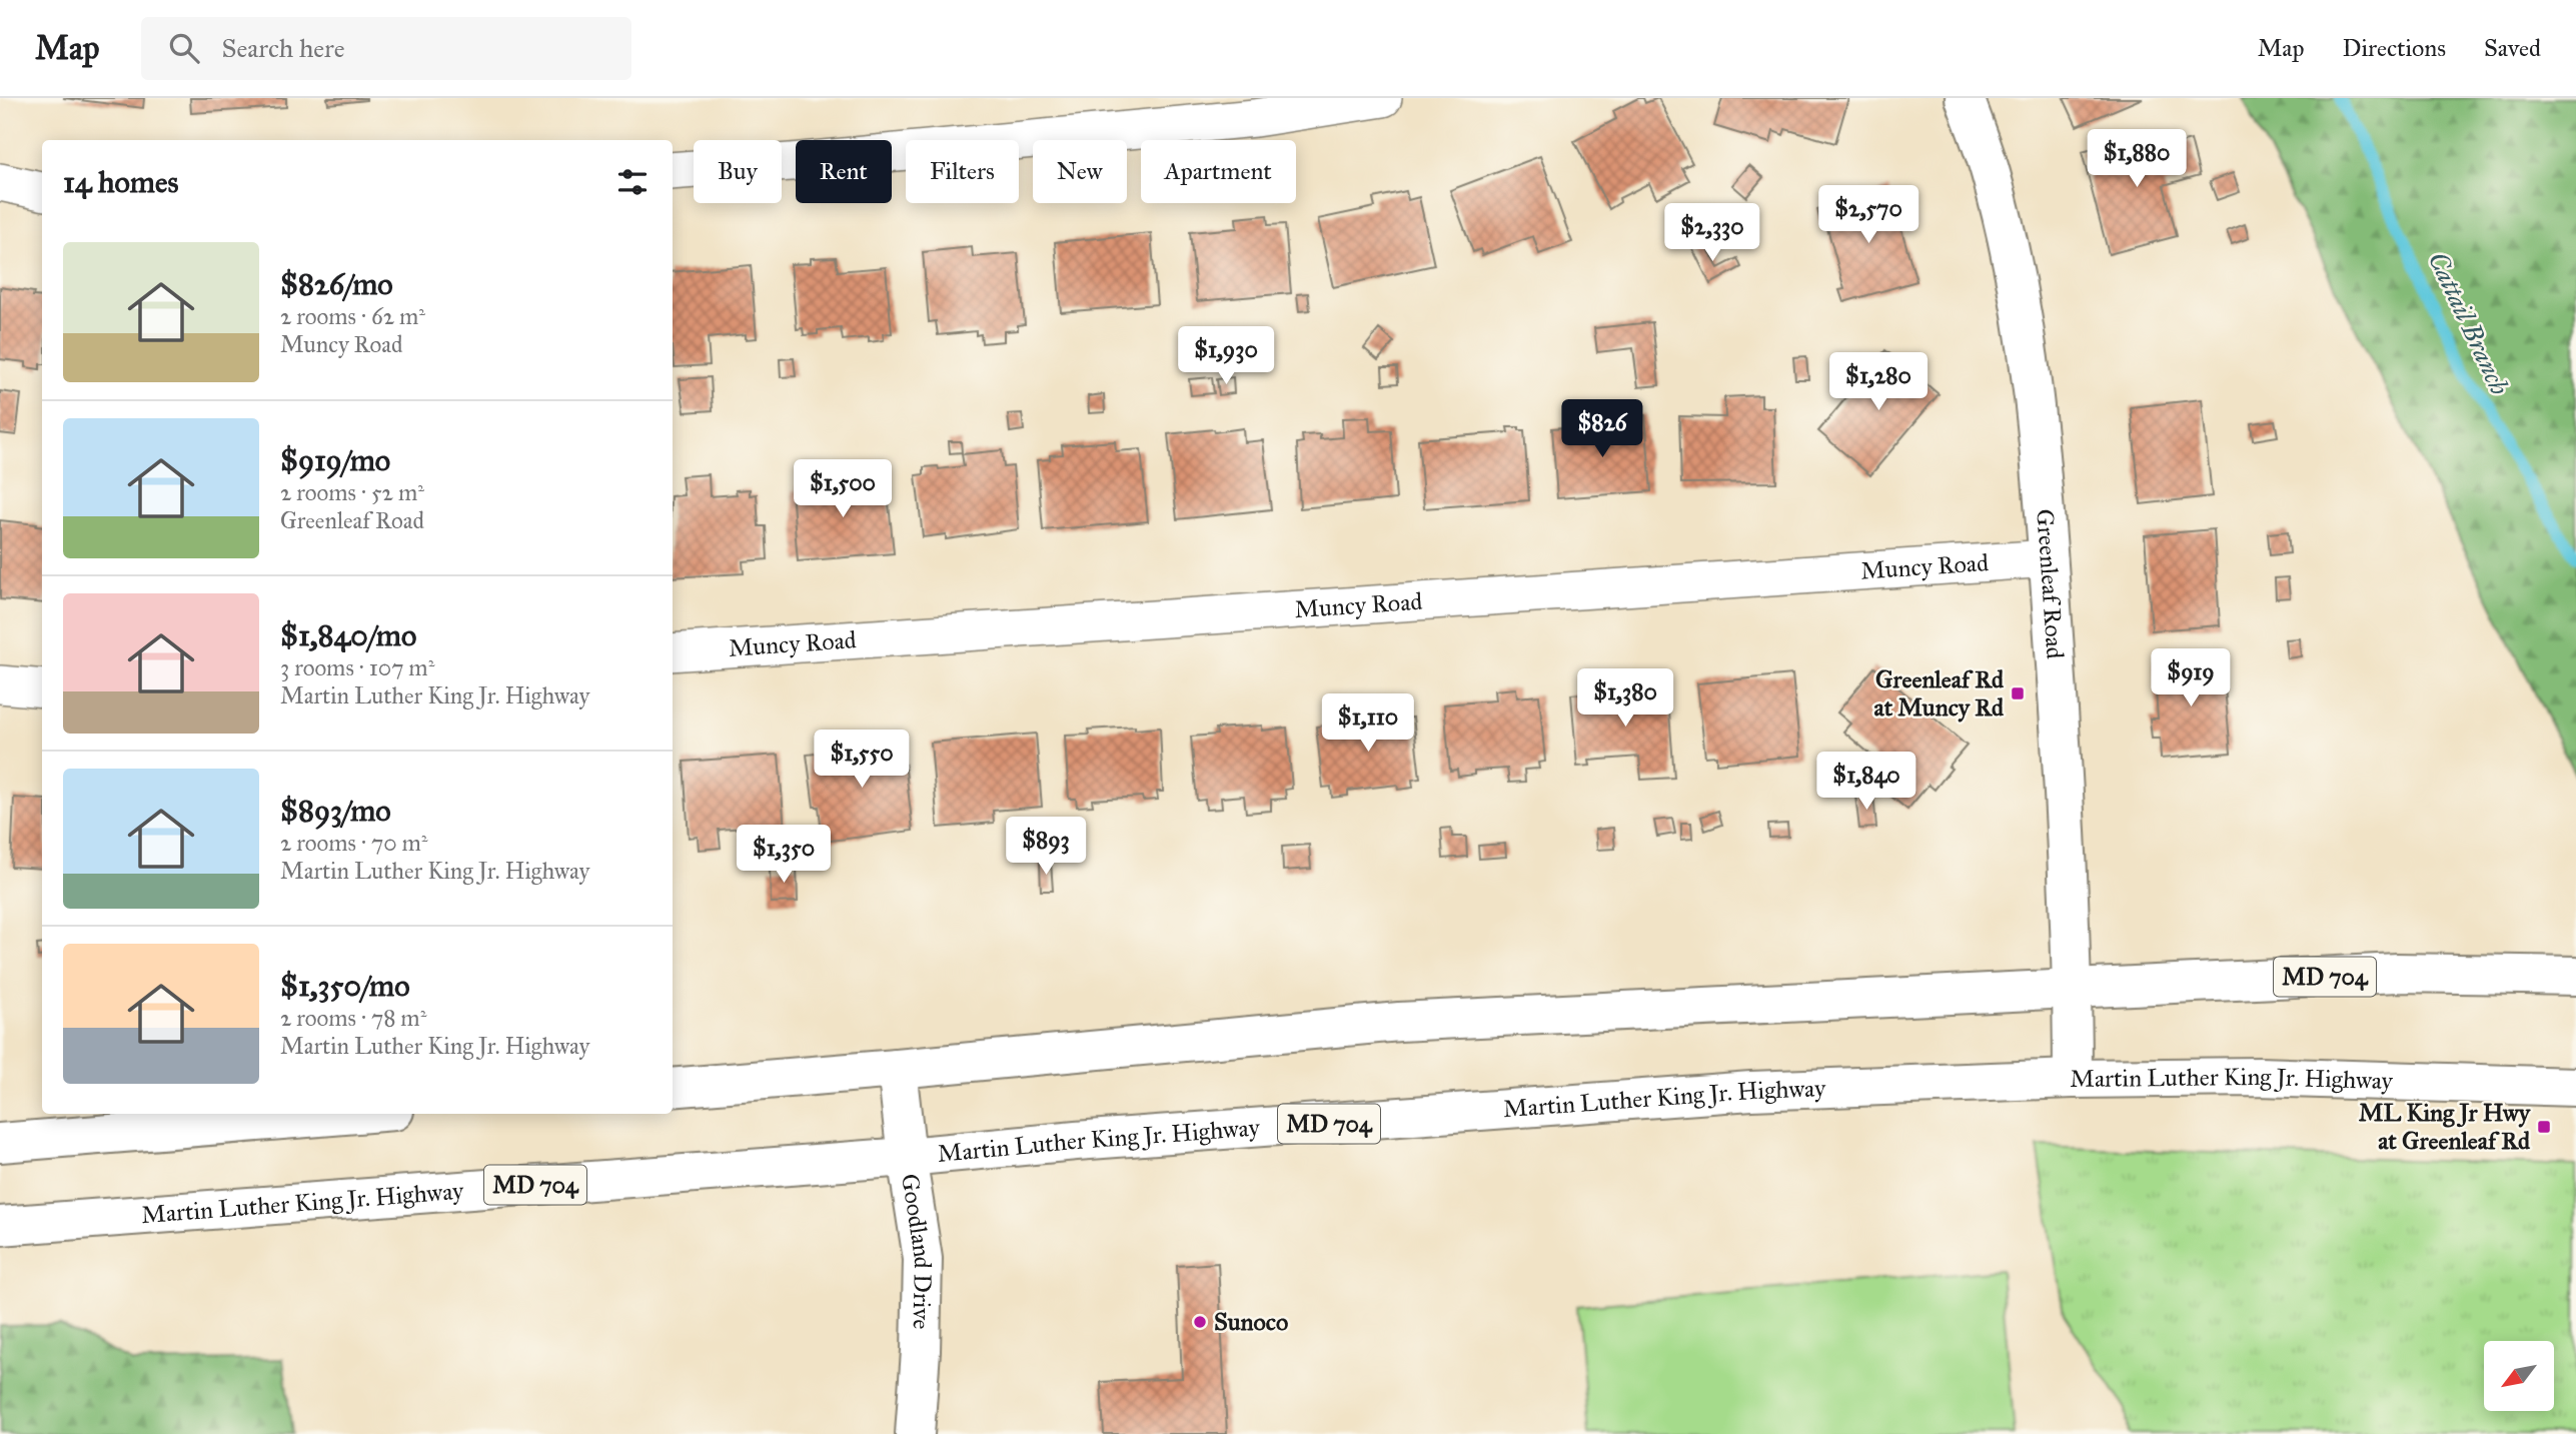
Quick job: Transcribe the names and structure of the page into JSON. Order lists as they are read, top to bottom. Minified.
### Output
{"streets":{"main road":["Greenleaf Road","MD 704","Martin Luther King Jr. Highway","Goodland Drive"],"street":["Muncy Road"]},"crossings":[["Muncy Road","Greenleaf Road"],["Greenleaf Road","MD 704"],["Greenleaf Road","Martin Luther King Jr. Highway"],["MD 704","Goodland Drive"],["Martin Luther King Jr. Highway","Goodland Drive"]],"water":["Cattail Branch"],"places":{"transit":["Greenleaf Rd at Muncy Rd","ML King Jr Hwy at Greenleaf Rd"],"other":["Sunoco"]},"north":"bottom left","page":{"header":"Map","search":"Search here","nav":["Map","Directions","Saved"],"price":["$1,880","$2,570","$2,330","$1,930","$1,280","$826","$1,500","$919","$1,380","$1,110","$1,550","$1,840","$893","$1,350"],"chip":["Buy","Rent","Filters","New","Apartment"],"heading":"14 homes","list":[{"name":"$826/mo","note":"2 rooms · 62 m² · Muncy Road"},{"name":"$919/mo","note":"2 rooms · 52 m² · Greenleaf Road"},{"name":"$1,840/mo","note":"3 rooms · 107 m² · Martin Luther King Jr. Highway"},{"name":"$893/mo","note":"2 rooms · 70 m² · Martin Luther King Jr. Highway"},{"name":"$1,350/mo","note":"2 rooms · 78 m² · Martin Luther King Jr. Highway"}]}}
